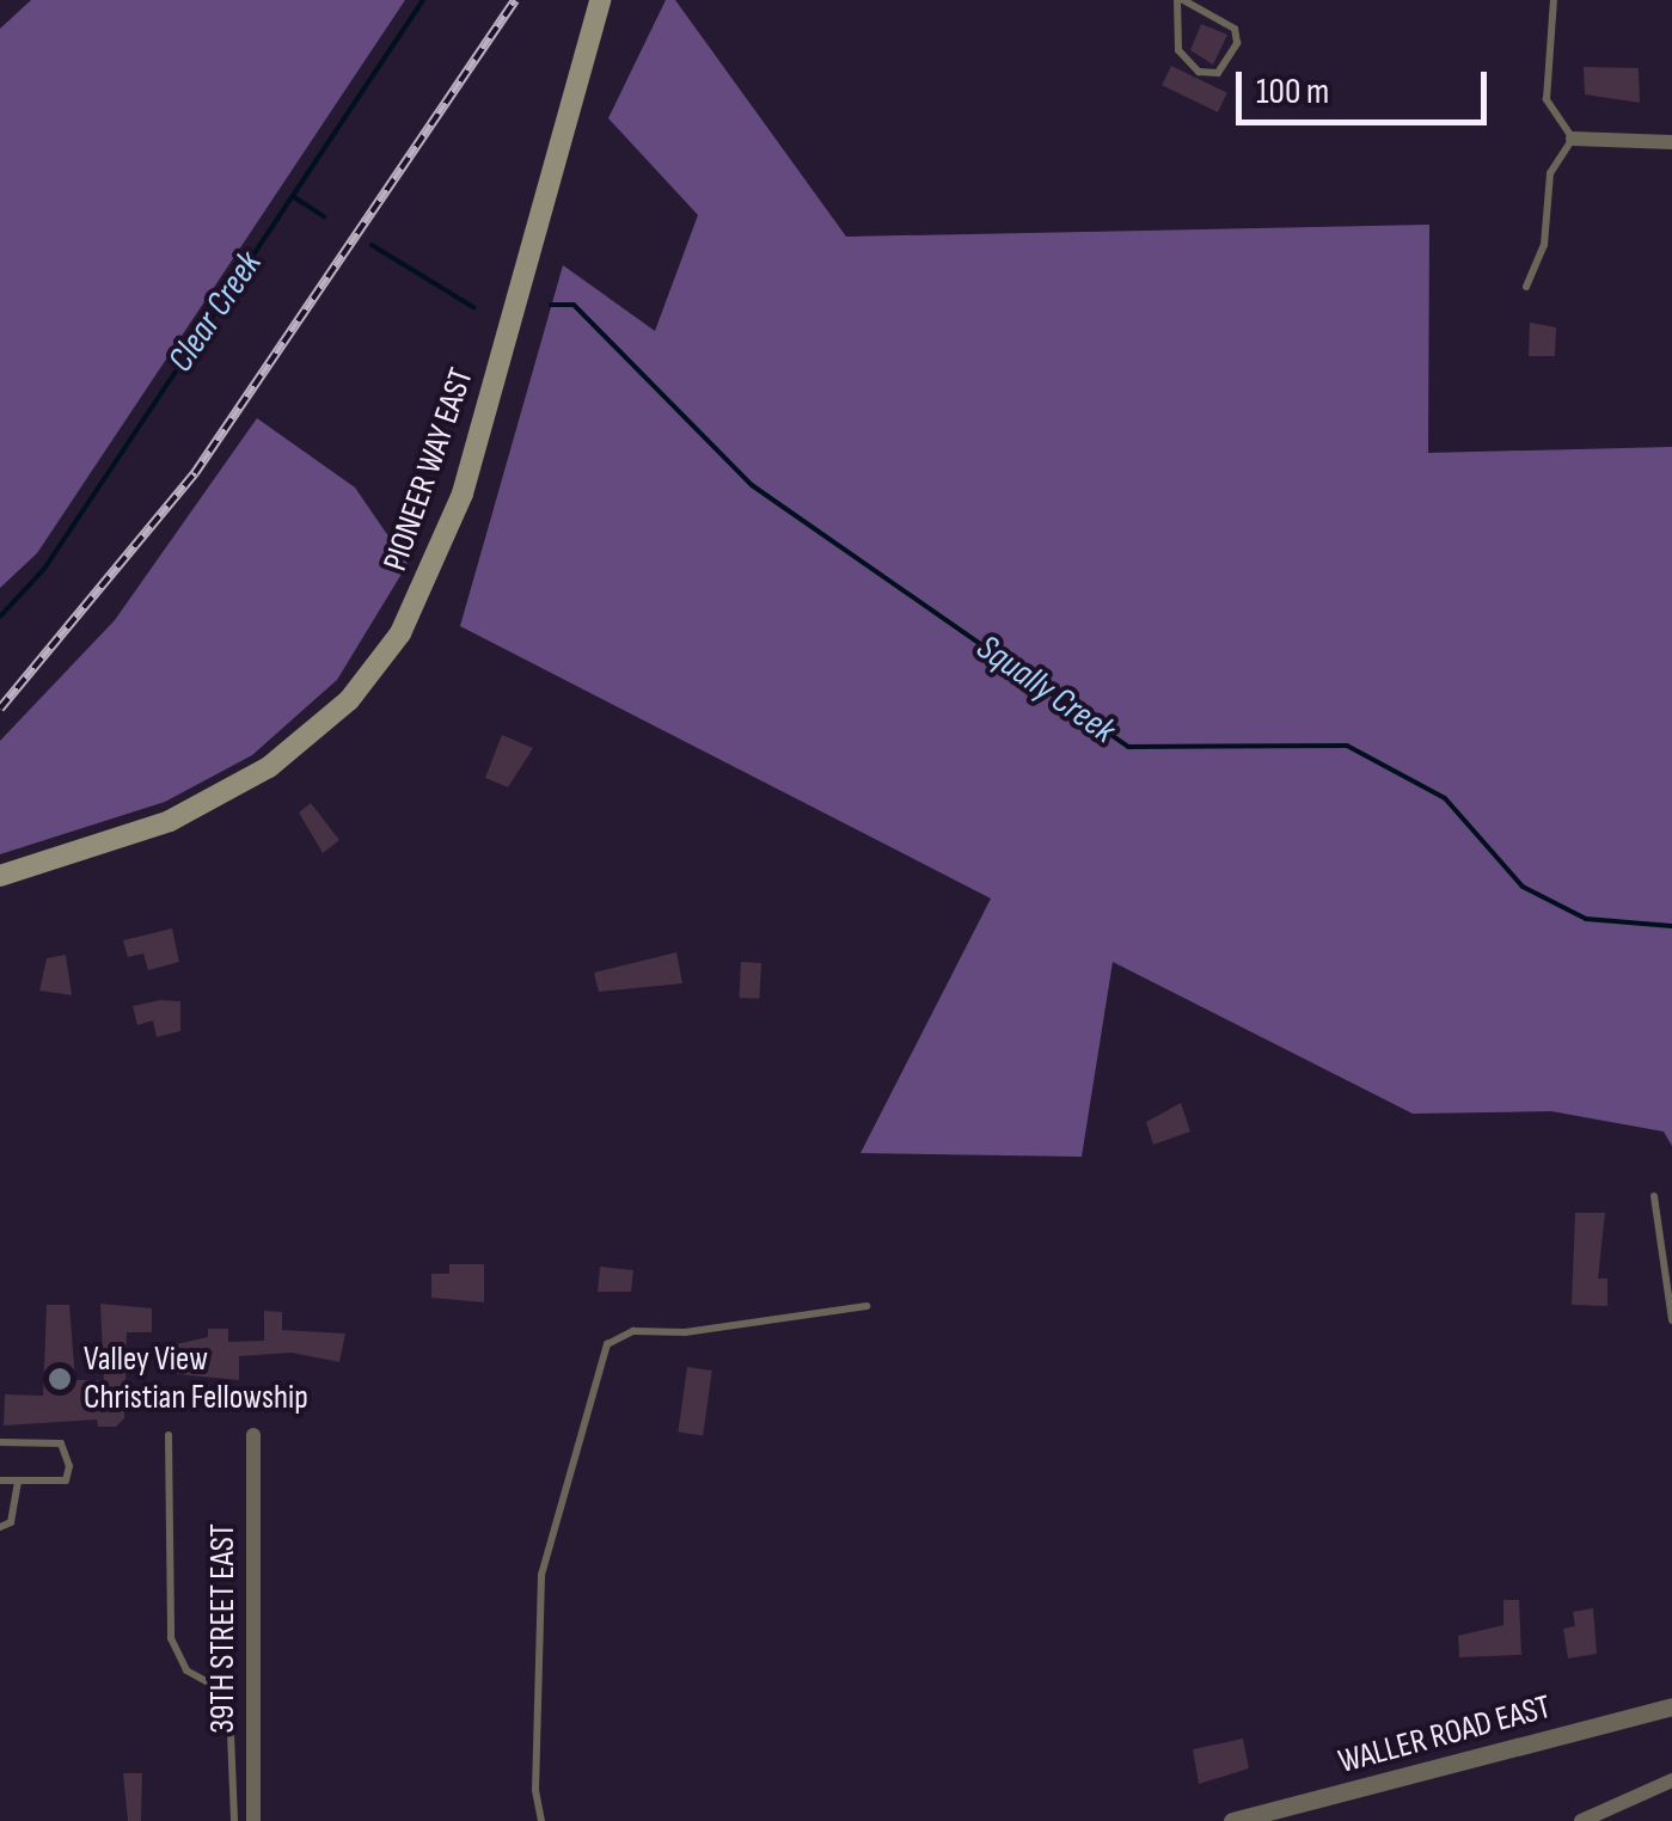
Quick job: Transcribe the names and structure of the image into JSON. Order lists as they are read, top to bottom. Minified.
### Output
{"streets":{"main road":["PIONEER WAY EAST"],"street":["39TH STREET EAST","WALLER ROAD EAST"]},"water":["Clear Creek","Squally Creek"],"places":["Valley View Christian Fellowship"],"scale_bar":"100 m"}
